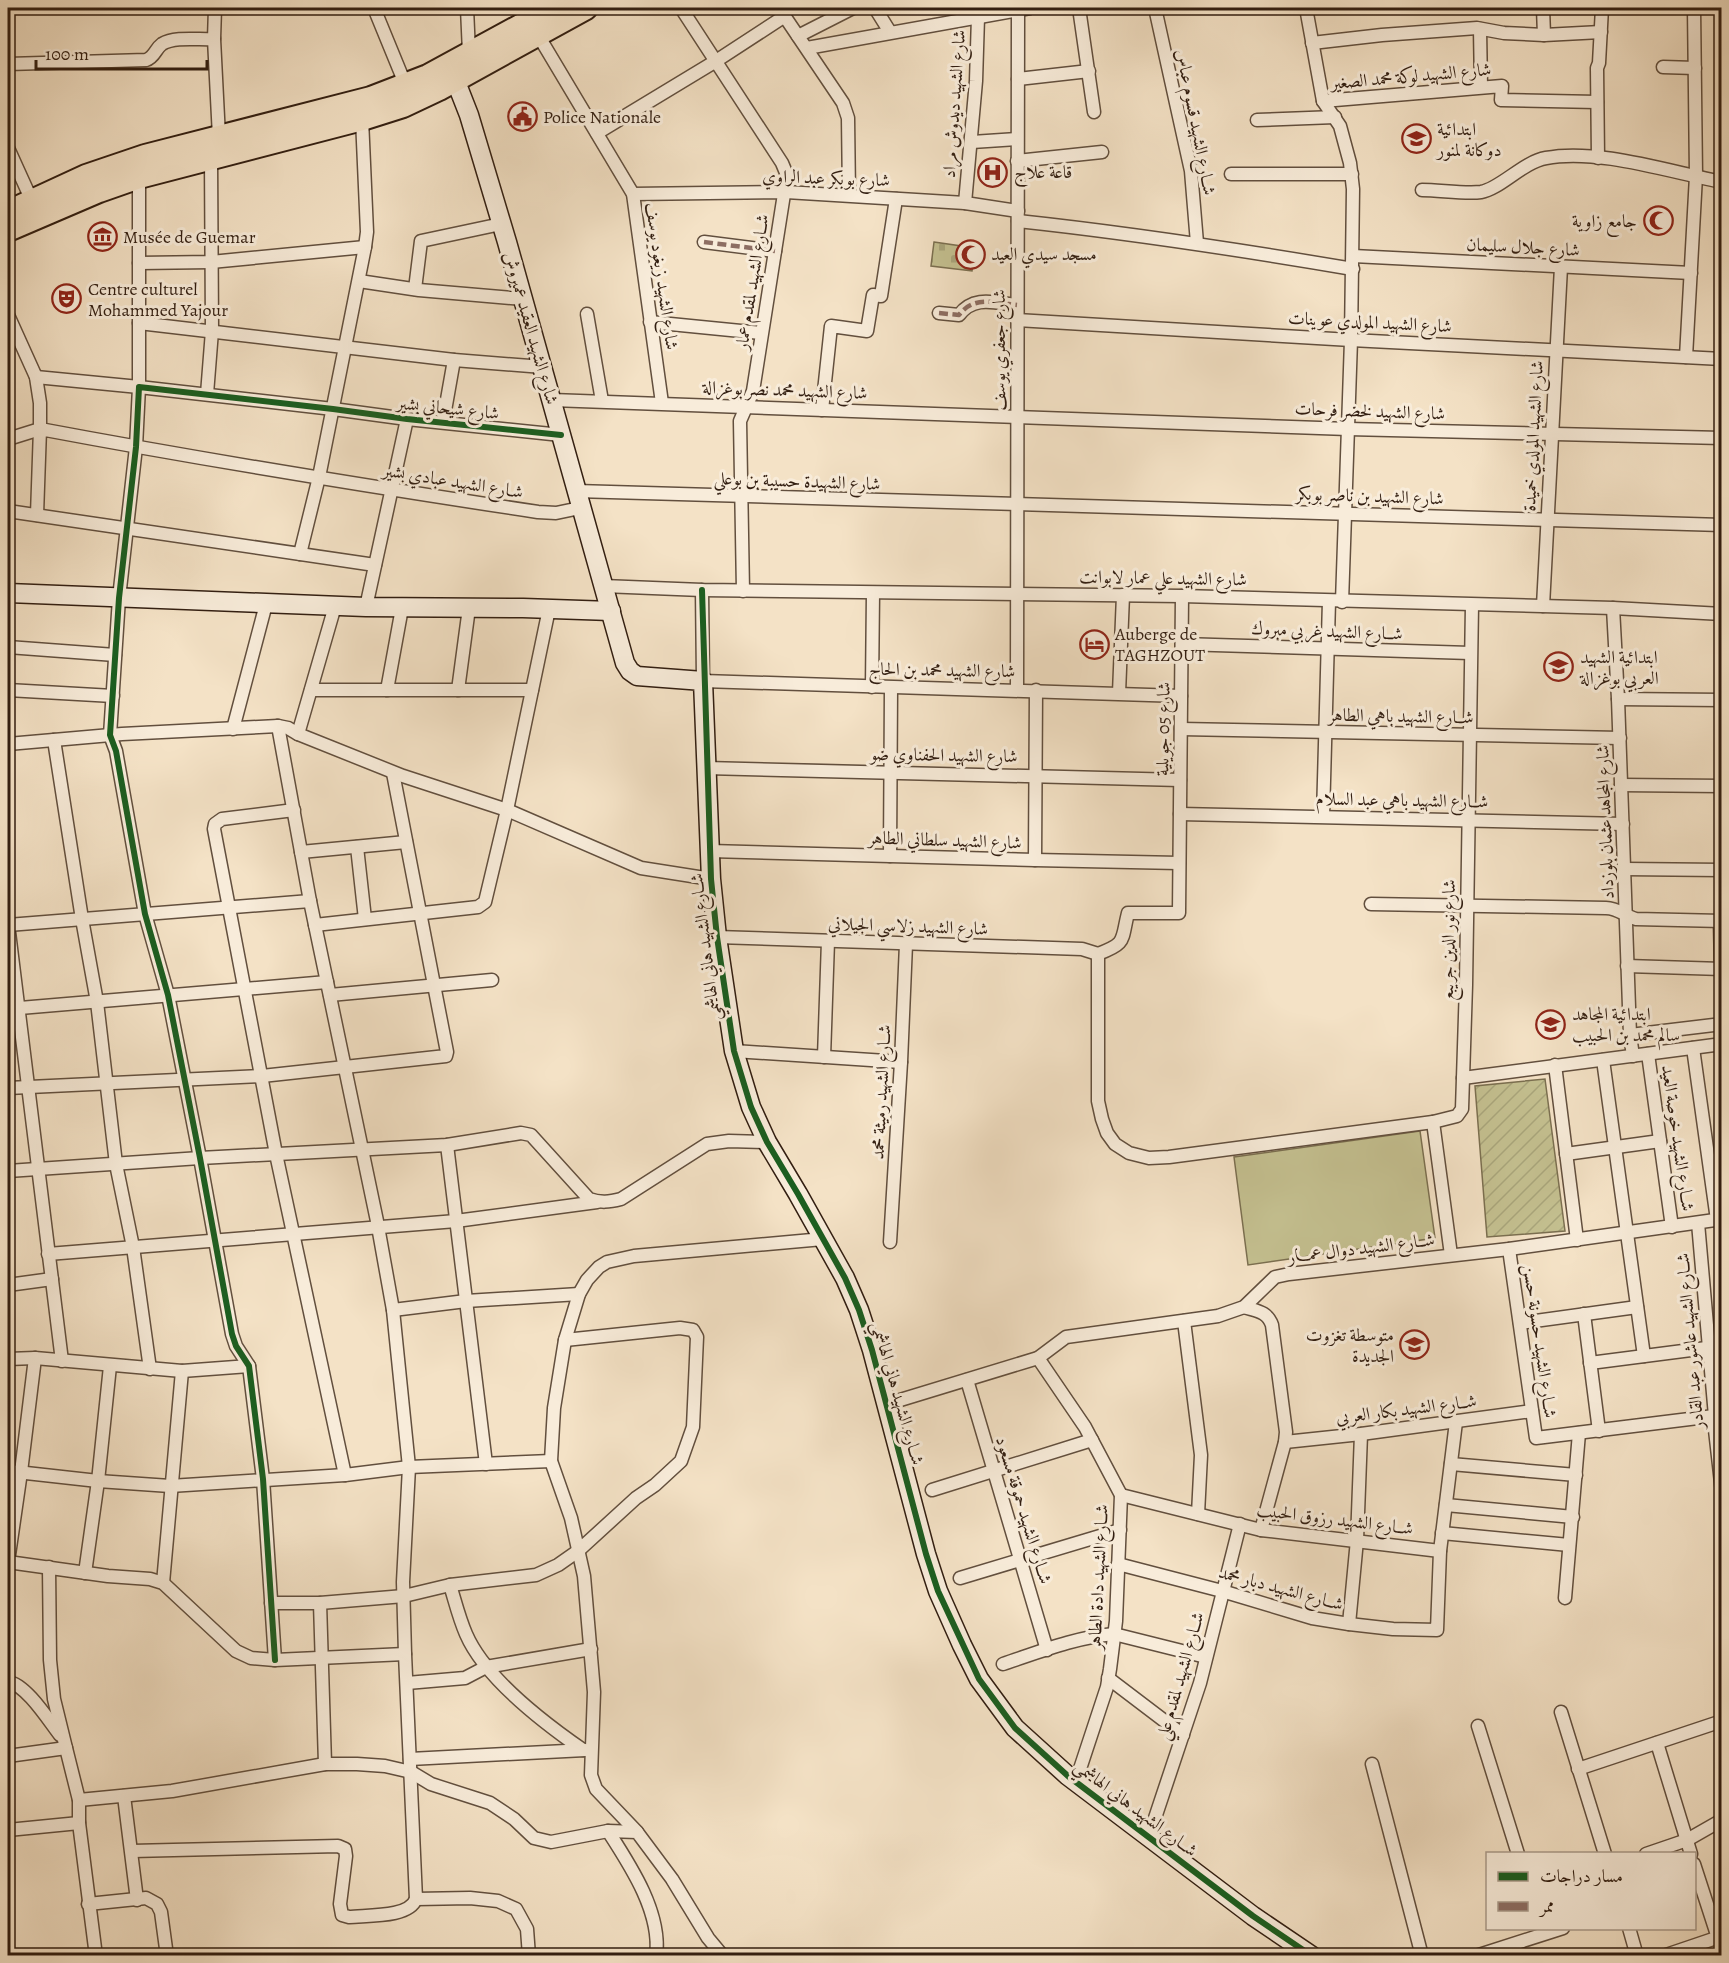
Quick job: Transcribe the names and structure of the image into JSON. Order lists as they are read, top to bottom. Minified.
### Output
{"streets":{"street":["شارع الشهيد لوكة محمد الصغير","شارع الشهيد ديدوش مراد","شــارع الشهيد قسوم عباس","شارع بوبكر عبد الراوي","شارع جلال سليمان","شارع الشهيد زيغود يوسف","شــارع الشهيد لمقدم عمار","شارع الشهيد المولدي عوينات","شارع الشهيد العقيد عميروش","شارع جعفري يوسف","شارع الشهيد محمد نصر بوغزالة","شارع شيحاني بشير","شارع الشهيد لخضر فرحات","شارع الشهيد المولدي خميدة","شـارع الشهيد عبادي بشير","شارع الشهيدة حسيبة بن بوعلي","شارع الشهيد بن ناصر بوبكر","شارع الشهيد علي عمار لابوانت","شــارع الشهيد غربي مبروك","شارع الشهيد محمد بن الحاج","شــارع الشهيد باهي الطاهر","شارع 05 جويلية","شارع الشهيد الحفناوي ضو","شــارع الشهيد باهي عبد السلام","شارع المجاهد عثمان بلوزداد","شارع الشهيد سلطاني الطاهر","شارع الشهيد زلاسي الجيلاني","شارع نور الدين جريبع","شــارع الشهيد هاني الهاشمي","شــارع الشهيد رميثة محمد","شــارع الشهيد خوصة العيد","شــارع الشهيد دوال عمـــار","شــارع الشهيد حسونة حسن","شــارع الشهيد عاشور عبد القادر","شــارع الشهيد بكار العربي","شــارع الشهيد حموقة مسعود","شــارع الشهيد رزوق الحبيب","شــارع الشهيد دادة الطاهر","شــارع الشهيد دبار محمد","شــارع الشهيد لمقدم علي"]},"crossings":[["شارع الشهيد ديدوش مراد","شارع بوبكر عبد الراوي"],["شارع بوبكر عبد الراوي","شارع الشهيد زيغود يوسف"],["شارع بوبكر عبد الراوي","شــارع الشهيد لمقدم عمار"],["شارع بوبكر عبد الراوي","شارع جعفري يوسف"],["شارع جلال سليمان","شارع الشهيد المولدي خميدة"],["شارع الشهيد زيغود يوسف","شارع الشهيد محمد نصر بوغزالة"],["شــارع الشهيد لمقدم عمار","شارع الشهيد محمد نصر بوغزالة"],["شــارع الشهيد لمقدم عمار","شارع الشهيدة حسيبة بن بوعلي"],["شــارع الشهيد لمقدم عمار","شارع الشهيد علي عمار لابوانت"],["شارع الشهيد المولدي عوينات","شارع جعفري يوسف"],["شارع الشهيد المولدي عوينات","شارع الشهيد المولدي خميدة"],["شارع الشهيد العقيد عميروش","شارع الشهيد محمد نصر بوغزالة"],["شارع الشهيد العقيد عميروش","شارع شيحاني بشير"],["شارع الشهيد العقيد عميروش","شـارع الشهيد عبادي بشير"],["شارع الشهيد العقيد عميروش","شارع الشهيدة حسيبة بن بوعلي"],["شارع الشهيد العقيد عميروش","شارع الشهيد علي عمار لابوانت"],["شارع الشهيد العقيد عميروش","شارع الشهيد محمد بن الحاج"],["شارع الشهيد العقيد عميروش","شــارع الشهيد هاني الهاشمي"],["شارع جعفري يوسف","شارع الشهيد محمد نصر بوغزالة"],["شارع جعفري يوسف","شارع الشهيد لخضر فرحات"],["شارع جعفري يوسف","شارع الشهيدة حسيبة بن بوعلي"],["شارع جعفري يوسف","شارع الشهيد بن ناصر بوبكر"],["شارع جعفري يوسف","شارع الشهيد علي عمار لابوانت"],["شارع جعفري يوسف","شارع الشهيد محمد بن الحاج"],["شارع الشهيد محمد نصر بوغزالة","شارع الشهيد لخضر فرحات"],["شارع الشهيد لخضر فرحات","شارع الشهيد المولدي خميدة"],["شارع الشهيد المولدي خميدة","شارع الشهيد بن ناصر بوبكر"],["شارع الشهيد المولدي خميدة","شارع الشهيد علي عمار لابوانت"],["شـارع الشهيد عبادي بشير","شارع الشهيدة حسيبة بن بوعلي"],["شارع الشهيدة حسيبة بن بوعلي","شارع الشهيد بن ناصر بوبكر"],["شارع الشهيد علي عمار لابوانت","شارع 05 جويلية"],["شارع الشهيد علي عمار لابوانت","شارع المجاهد عثمان بلوزداد"],["شارع الشهيد علي عمار لابوانت","شارع نور الدين جريبع"],["شارع الشهيد علي عمار لابوانت","شــارع الشهيد هاني الهاشمي"],["شــارع الشهيد غربي مبروك","شارع 05 جويلية"],["شــارع الشهيد غربي مبروك","شارع نور الدين جريبع"],["شارع الشهيد محمد بن الحاج","شارع 05 جويلية"],["شارع الشهيد محمد بن الحاج","شــارع الشهيد هاني الهاشمي"],["شــارع الشهيد باهي الطاهر","شارع 05 جويلية"],["شــارع الشهيد باهي الطاهر","شارع المجاهد عثمان بلوزداد"],["شــارع الشهيد باهي الطاهر","شارع نور الدين جريبع"],["شارع 05 جويلية","شارع الشهيد الحفناوي ضو"],["شارع 05 جويلية","شــارع الشهيد باهي عبد السلام"],["شارع 05 جويلية","شارع الشهيد سلطاني الطاهر"],["شارع 05 جويلية","شارع الشهيد زلاسي الجيلاني"],["شارع الشهيد الحفناوي ضو","شــارع الشهيد هاني الهاشمي"],["شــارع الشهيد باهي عبد السلام","شارع المجاهد عثمان بلوزداد"],["شــارع الشهيد باهي عبد السلام","شارع نور الدين جريبع"],["شارع الشهيد سلطاني الطاهر","شــارع الشهيد هاني الهاشمي"],["شارع الشهيد زلاسي الجيلاني","شــارع الشهيد هاني الهاشمي"],["شارع الشهيد زلاسي الجيلاني","شــارع الشهيد رميثة محمد"],["شــارع الشهيد هاني الهاشمي","شــارع الشهيد دوال عمـــار"],["شــارع الشهيد هاني الهاشمي","شــارع الشهيد دادة الطاهر"],["شــارع الشهيد هاني الهاشمي","شــارع الشهيد لمقدم علي"],["شــارع الشهيد خوصة العيد","شــارع الشهيد دوال عمـــار"],["شــارع الشهيد دوال عمـــار","شــارع الشهيد حسونة حسن"],["شــارع الشهيد دوال عمـــار","شــارع الشهيد عاشور عبد القادر"],["شــارع الشهيد دوال عمـــار","شــارع الشهيد حموقة مسعود"],["شــارع الشهيد دوال عمـــار","شــارع الشهيد دادة الطاهر"],["شــارع الشهيد حسونة حسن","شــارع الشهيد بكار العربي"],["شــارع الشهيد رزوق الحبيب","شــارع الشهيد دادة الطاهر"],["شــارع الشهيد رزوق الحبيب","شــارع الشهيد دبار محمد"],["شــارع الشهيد رزوق الحبيب","شــارع الشهيد لمقدم علي"],["شــارع الشهيد دادة الطاهر","شــارع الشهيد دبار محمد"],["شــارع الشهيد دبار محمد","شــارع الشهيد لمقدم علي"]],"places":{"public building":["Police Nationale"],"school or university":["ابتدائية دوكانة لمنور","ابتدائية الشهيد العربي بوغزالة","ابتدائية المجاهد سالم محمد بن الحبيب","متوسطة تغزوت الجديدة"],"hospital":["قاعة علاج"],"mosque":["جامع زاوية","مسجد سيدي العيد"],"museum":["Musée de Guemar"],"theatre":["Centre culturel Mohammed Yajour"],"hotel":["Auberge de TAGHZOUT"]},"legend":["مسار دراجات","ممر"],"scale_bar":"100 m"}
